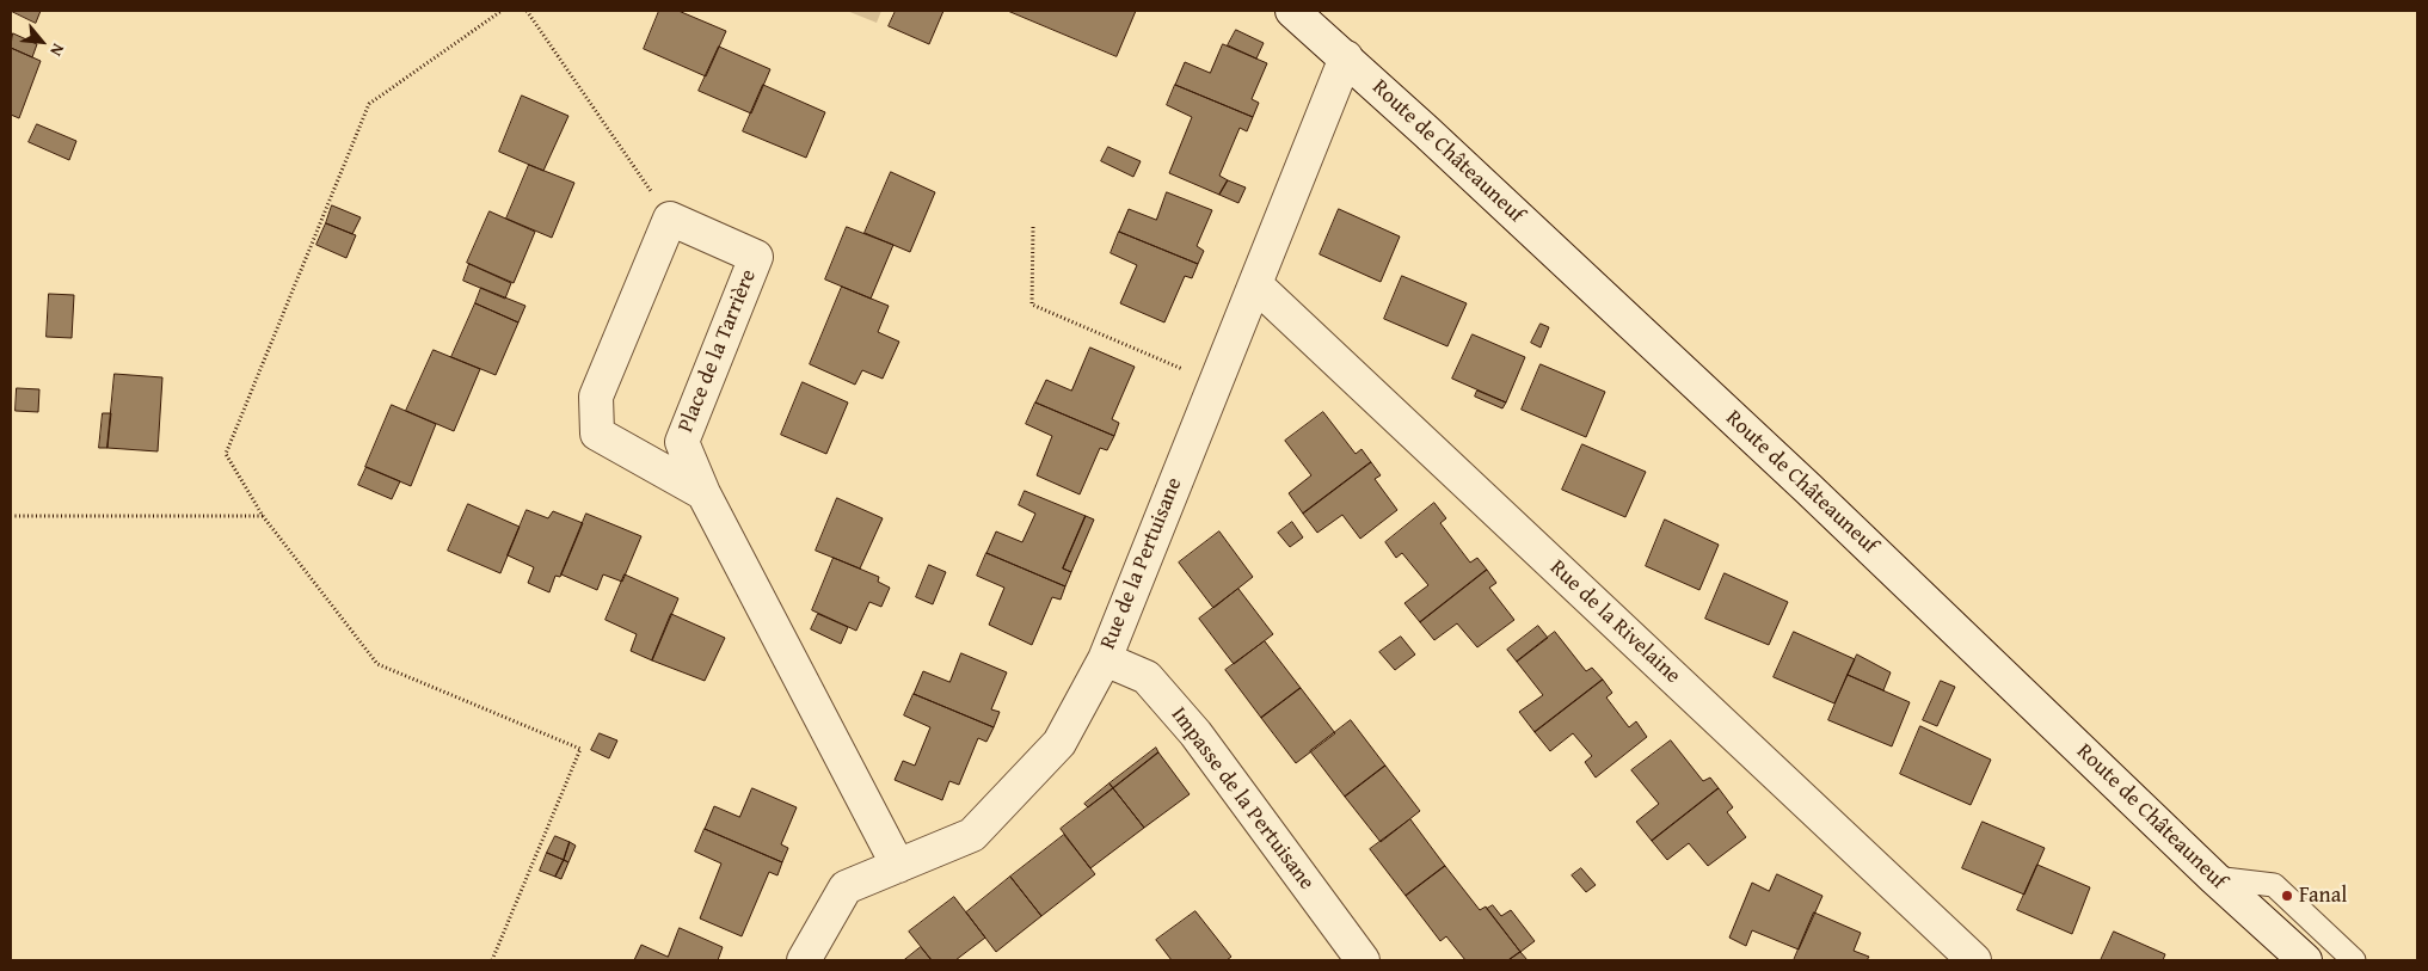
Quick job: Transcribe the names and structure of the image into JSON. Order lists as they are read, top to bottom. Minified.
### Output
{"streets":{"street":["Route de Châteauneuf","Place de la Tarrière","Rue de la Pertuisane","Rue de la Rivelaine","Impasse de la Pertuisane"]},"crossings":[["Route de Châteauneuf","Rue de la Pertuisane"],["Place de la Tarrière","Rue de la Pertuisane"],["Rue de la Pertuisane","Rue de la Rivelaine"],["Rue de la Pertuisane","Impasse de la Pertuisane"]],"places":["Fanal"],"north":"bottom right"}
